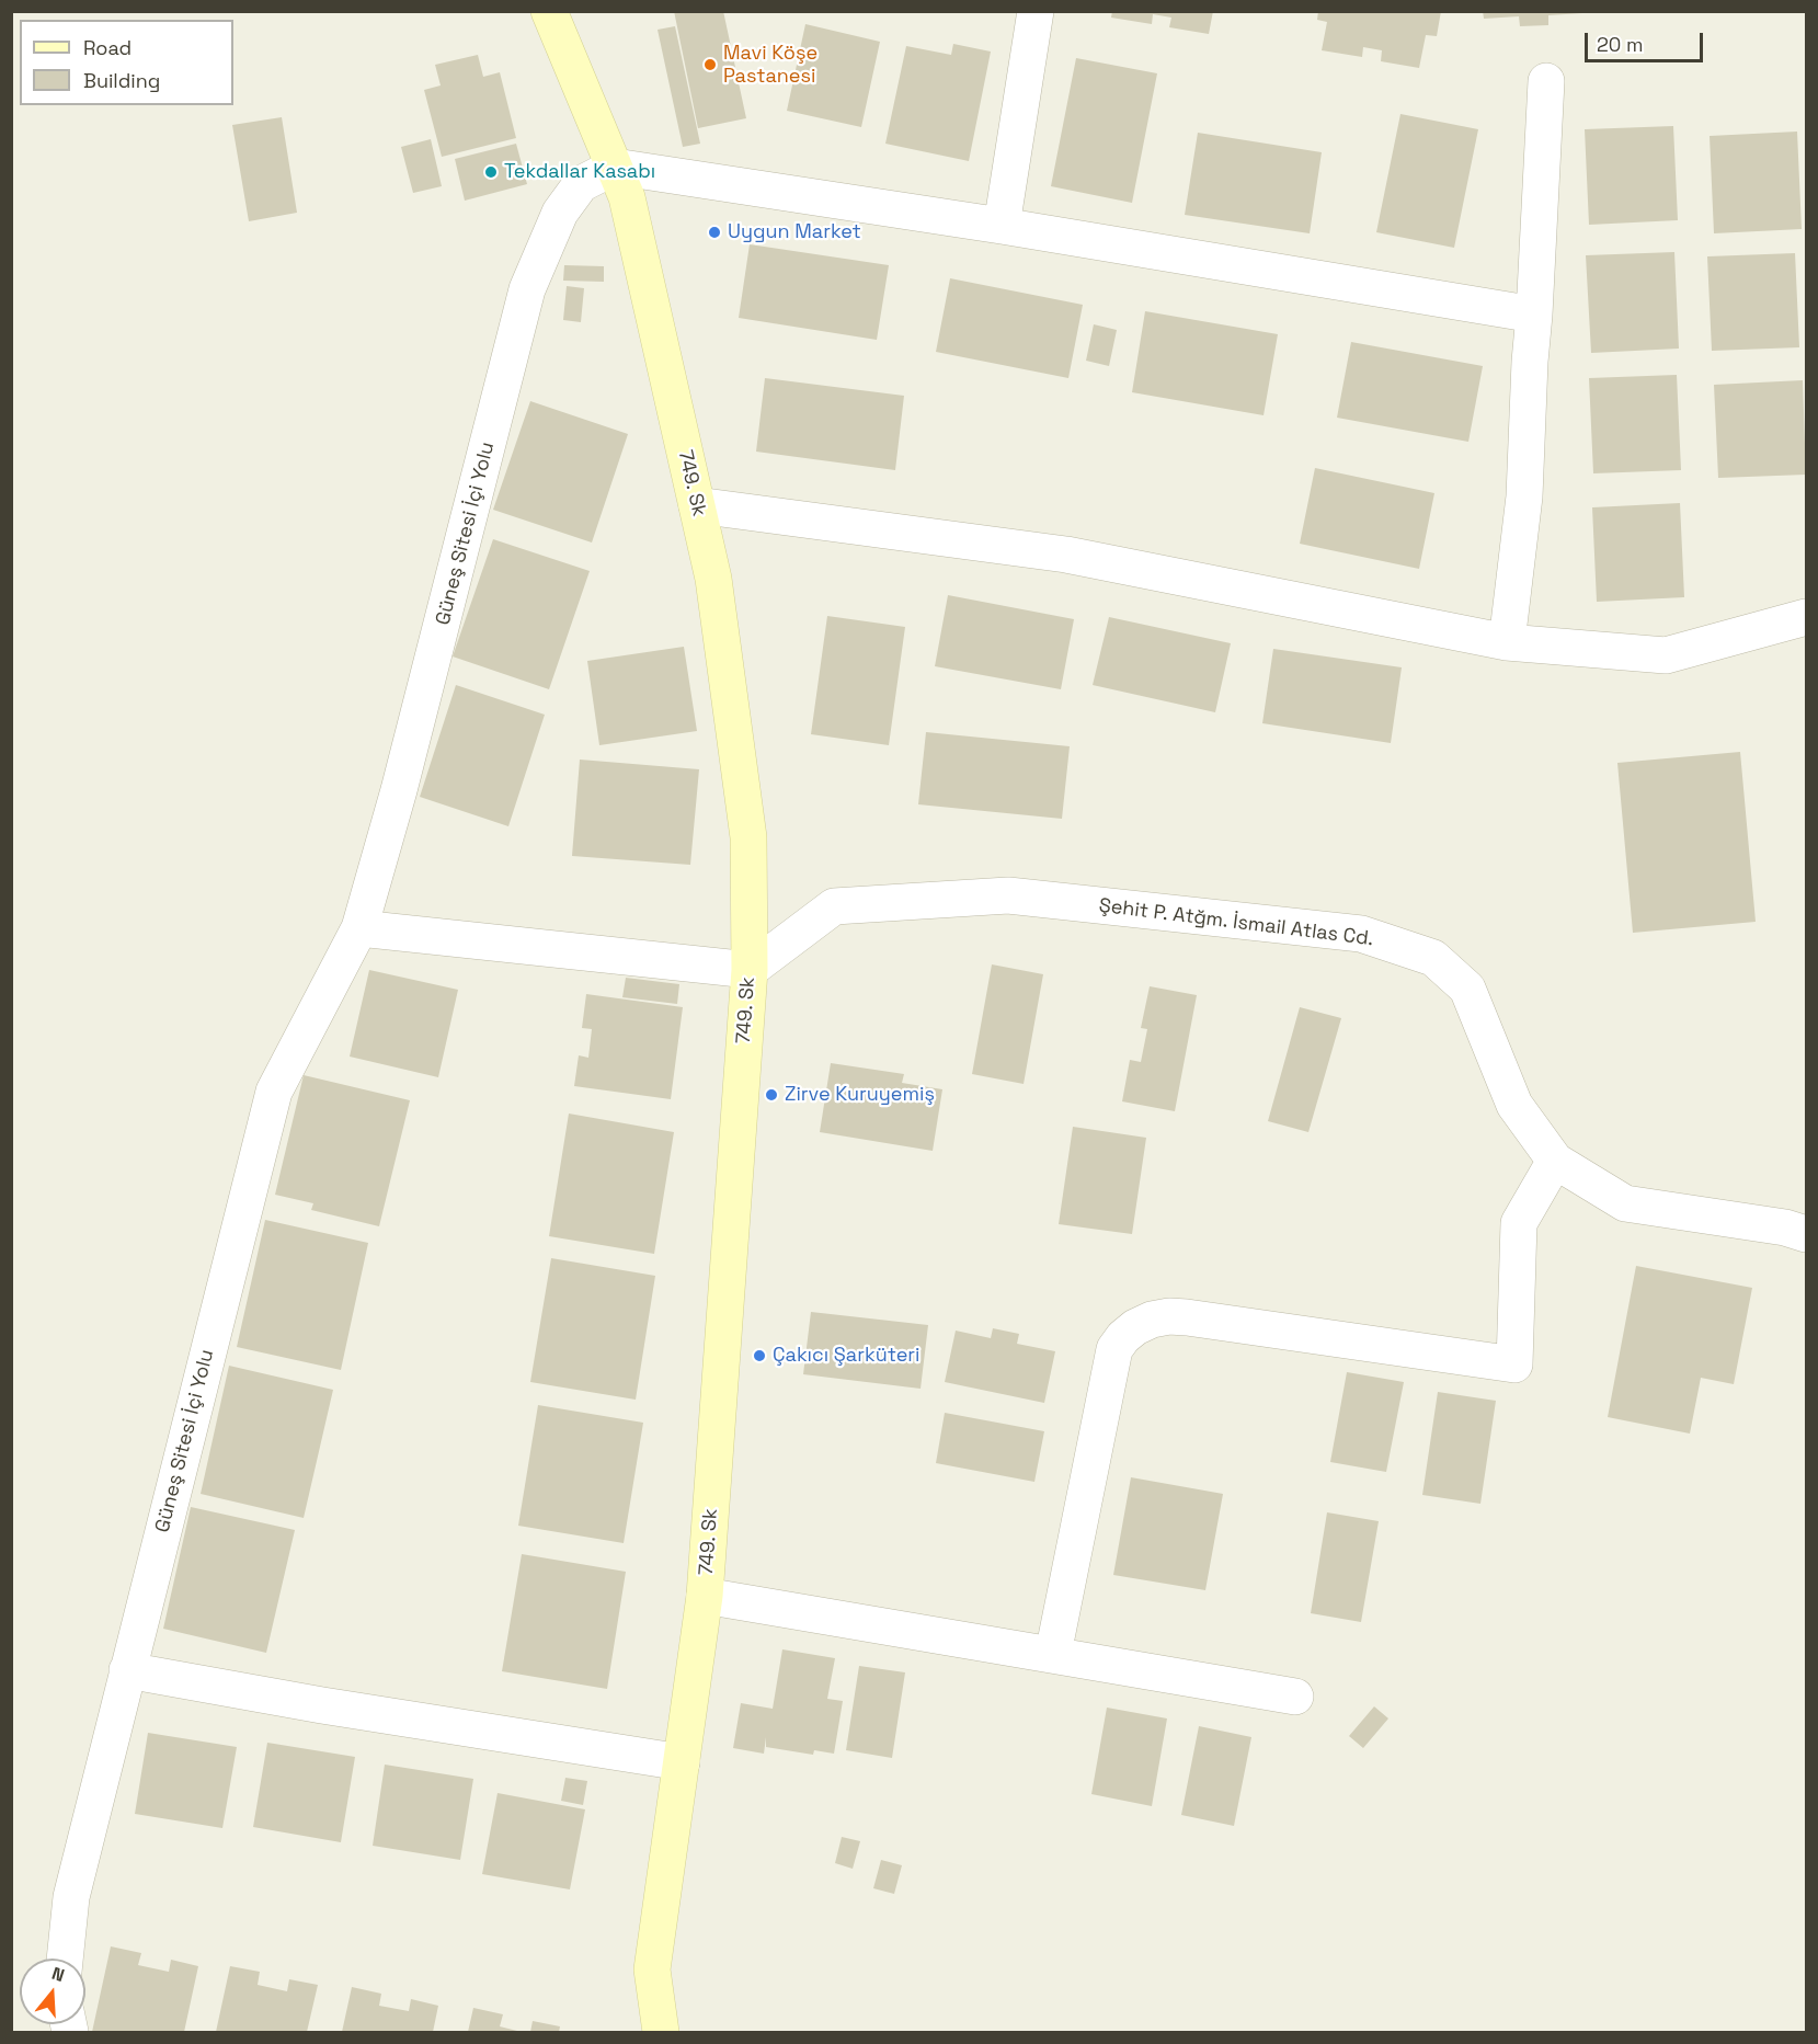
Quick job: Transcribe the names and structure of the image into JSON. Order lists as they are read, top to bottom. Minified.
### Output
{"streets":{"street":["749. Sk","Güneş Sitesi İçi Yolu","Şehit P. Atğm. İsmail Atlas Cd."]},"crossings":[["749. Sk","Güneş Sitesi İçi Yolu"],["749. Sk","Şehit P. Atğm. İsmail Atlas Cd."]],"places":["Mavi Köşe Pastanesi","Tekdallar Kasabı","Uygun Market","Zirve Kuruyemiş","Çakıcı Şarküteri"],"legend":["Road","Building"],"scale_bar":"20 m","north":"top"}
